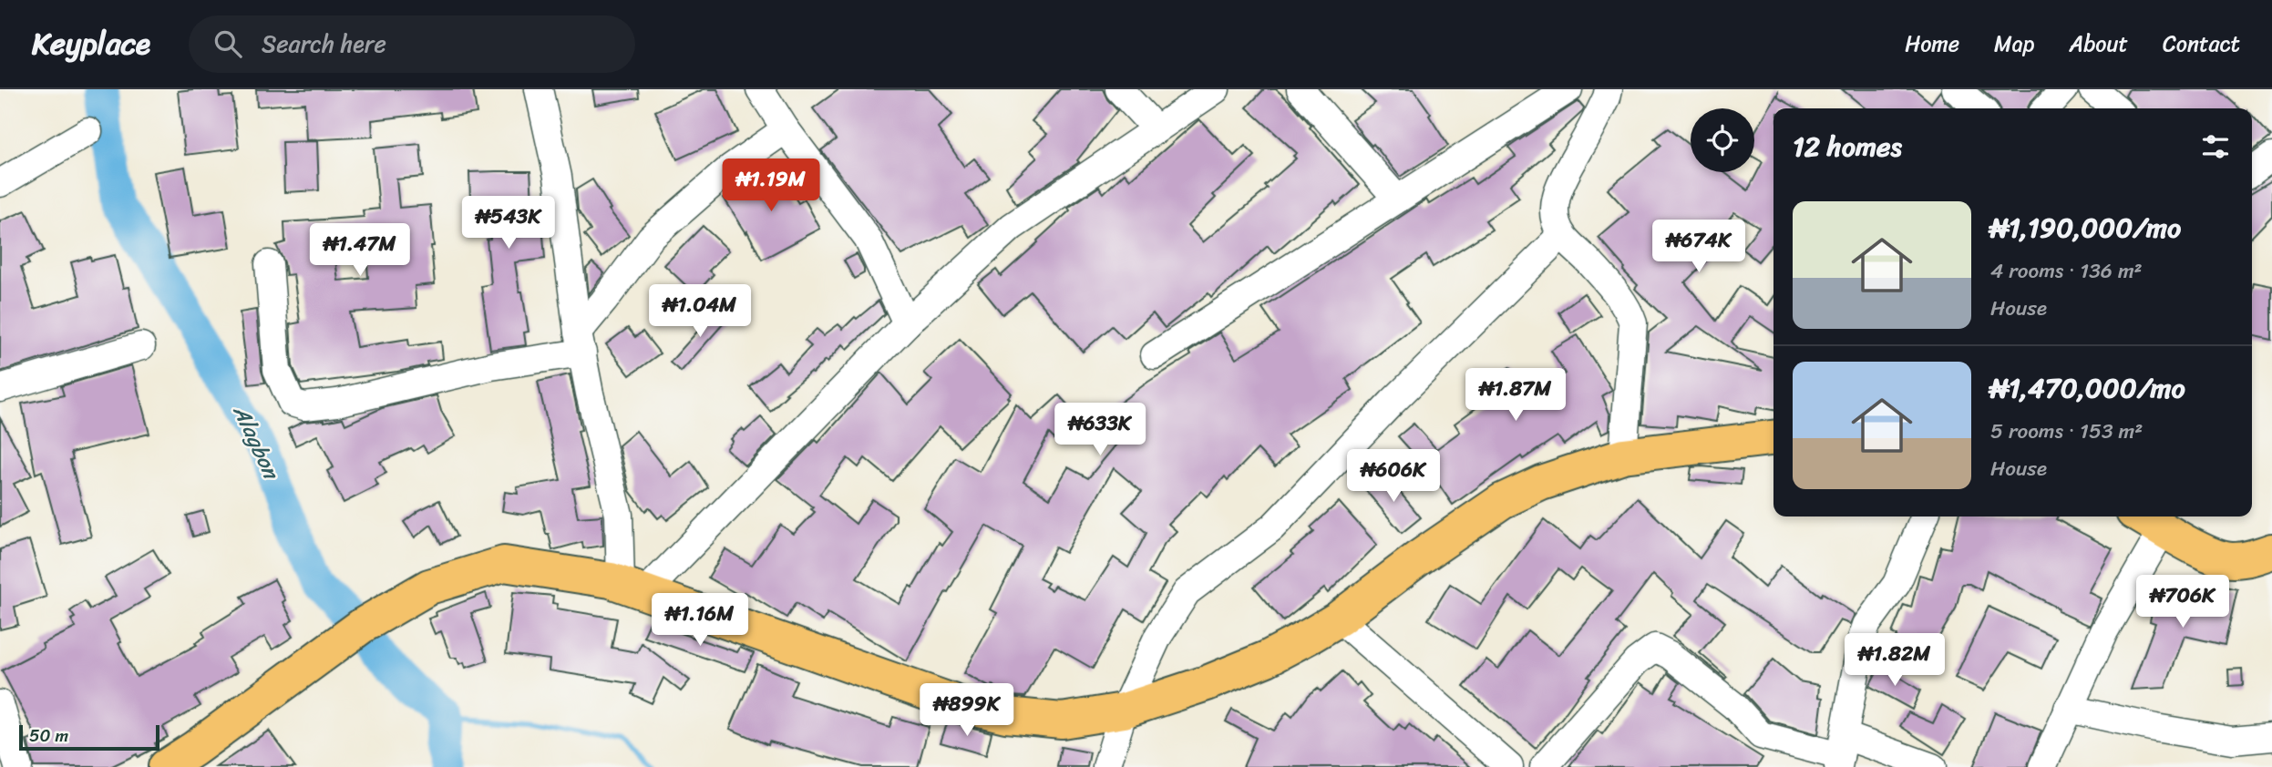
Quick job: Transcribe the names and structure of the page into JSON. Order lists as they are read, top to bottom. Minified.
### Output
{"water":["Alagbon"],"scale_bar":"50 m","page":{"header":"Keyplace","search":"Search here","nav":["Home","Map","About","Contact"],"heading":"12 homes","price":["₦1.19M","₦543K","₦674K","₦1.47M","₦1.04M","₦1.87M","₦633K","₦606K","₦706K","₦1.16M","₦1.82M","₦899K"],"list":[{"name":"₦1,190,000/mo","note":"4 rooms · 136 m² · House"},{"name":"₦1,470,000/mo","note":"5 rooms · 153 m² · House"}],"scale":"50 m"}}
